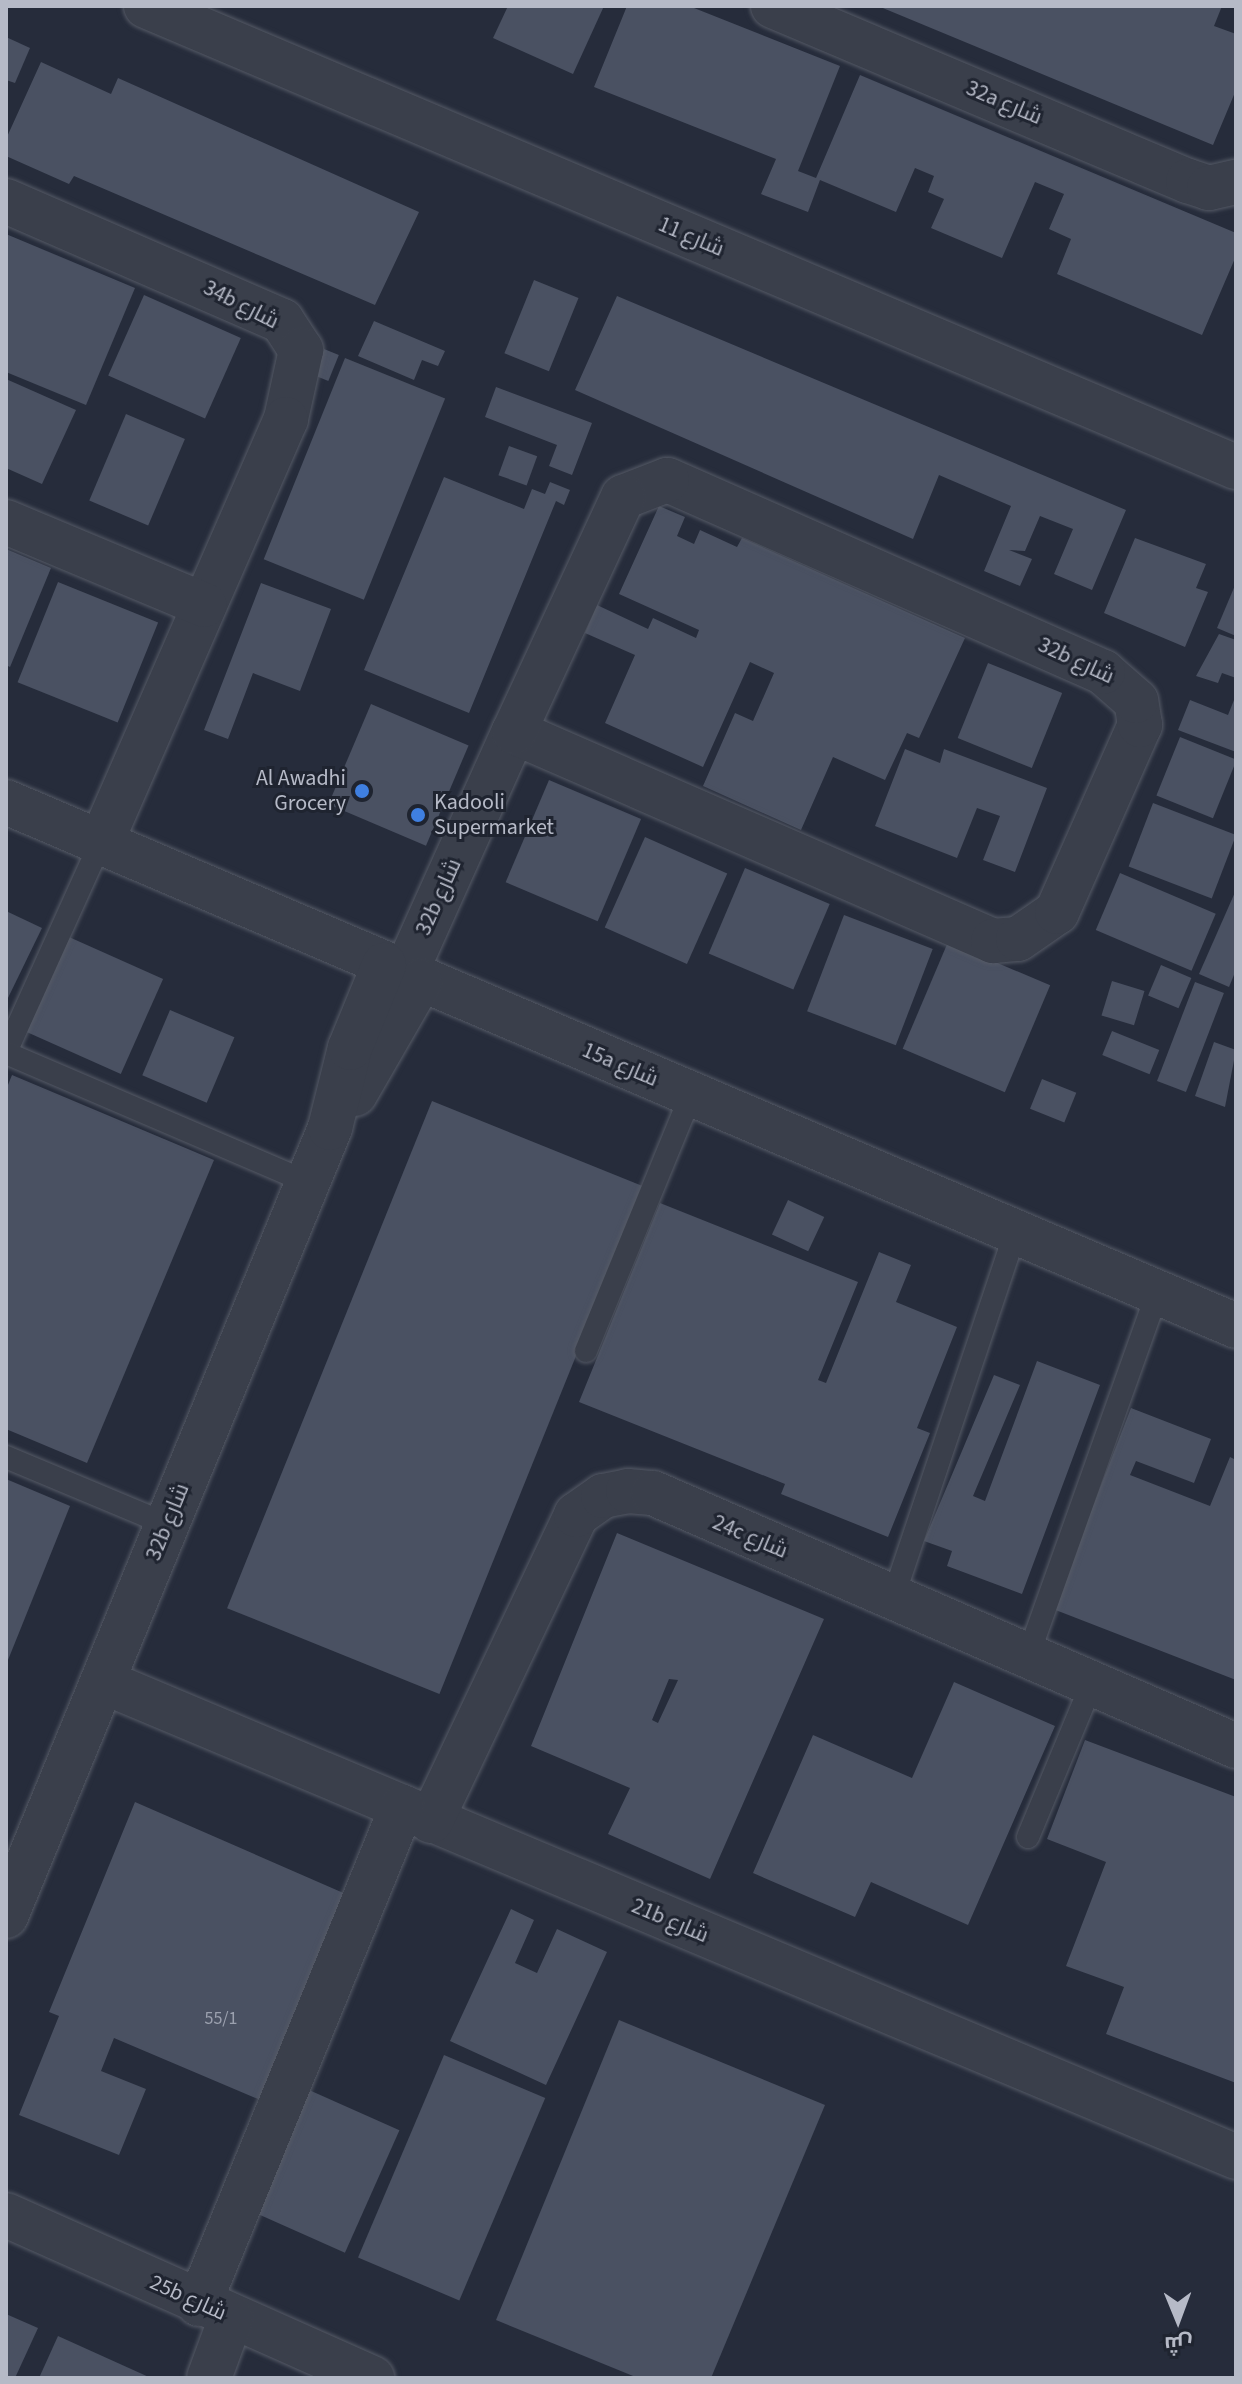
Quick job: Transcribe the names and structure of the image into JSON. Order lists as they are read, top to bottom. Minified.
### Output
{"streets":{"street":["32a شارع","شارع 11","34b شارع","32b شارع","15a شارع","24c شارع","21b شارع","25b شارع"]},"crossings":[["34b شارع","15a شارع"],["32b شارع","15a شارع"],["32b شارع","21b شارع"],["24c شارع","21b شارع"],["24c شارع","25b شارع"]],"places":["Al Awadhi Grocery","Kadooli Supermarket"],"house_numbers":["55/1"],"north":"bottom"}
